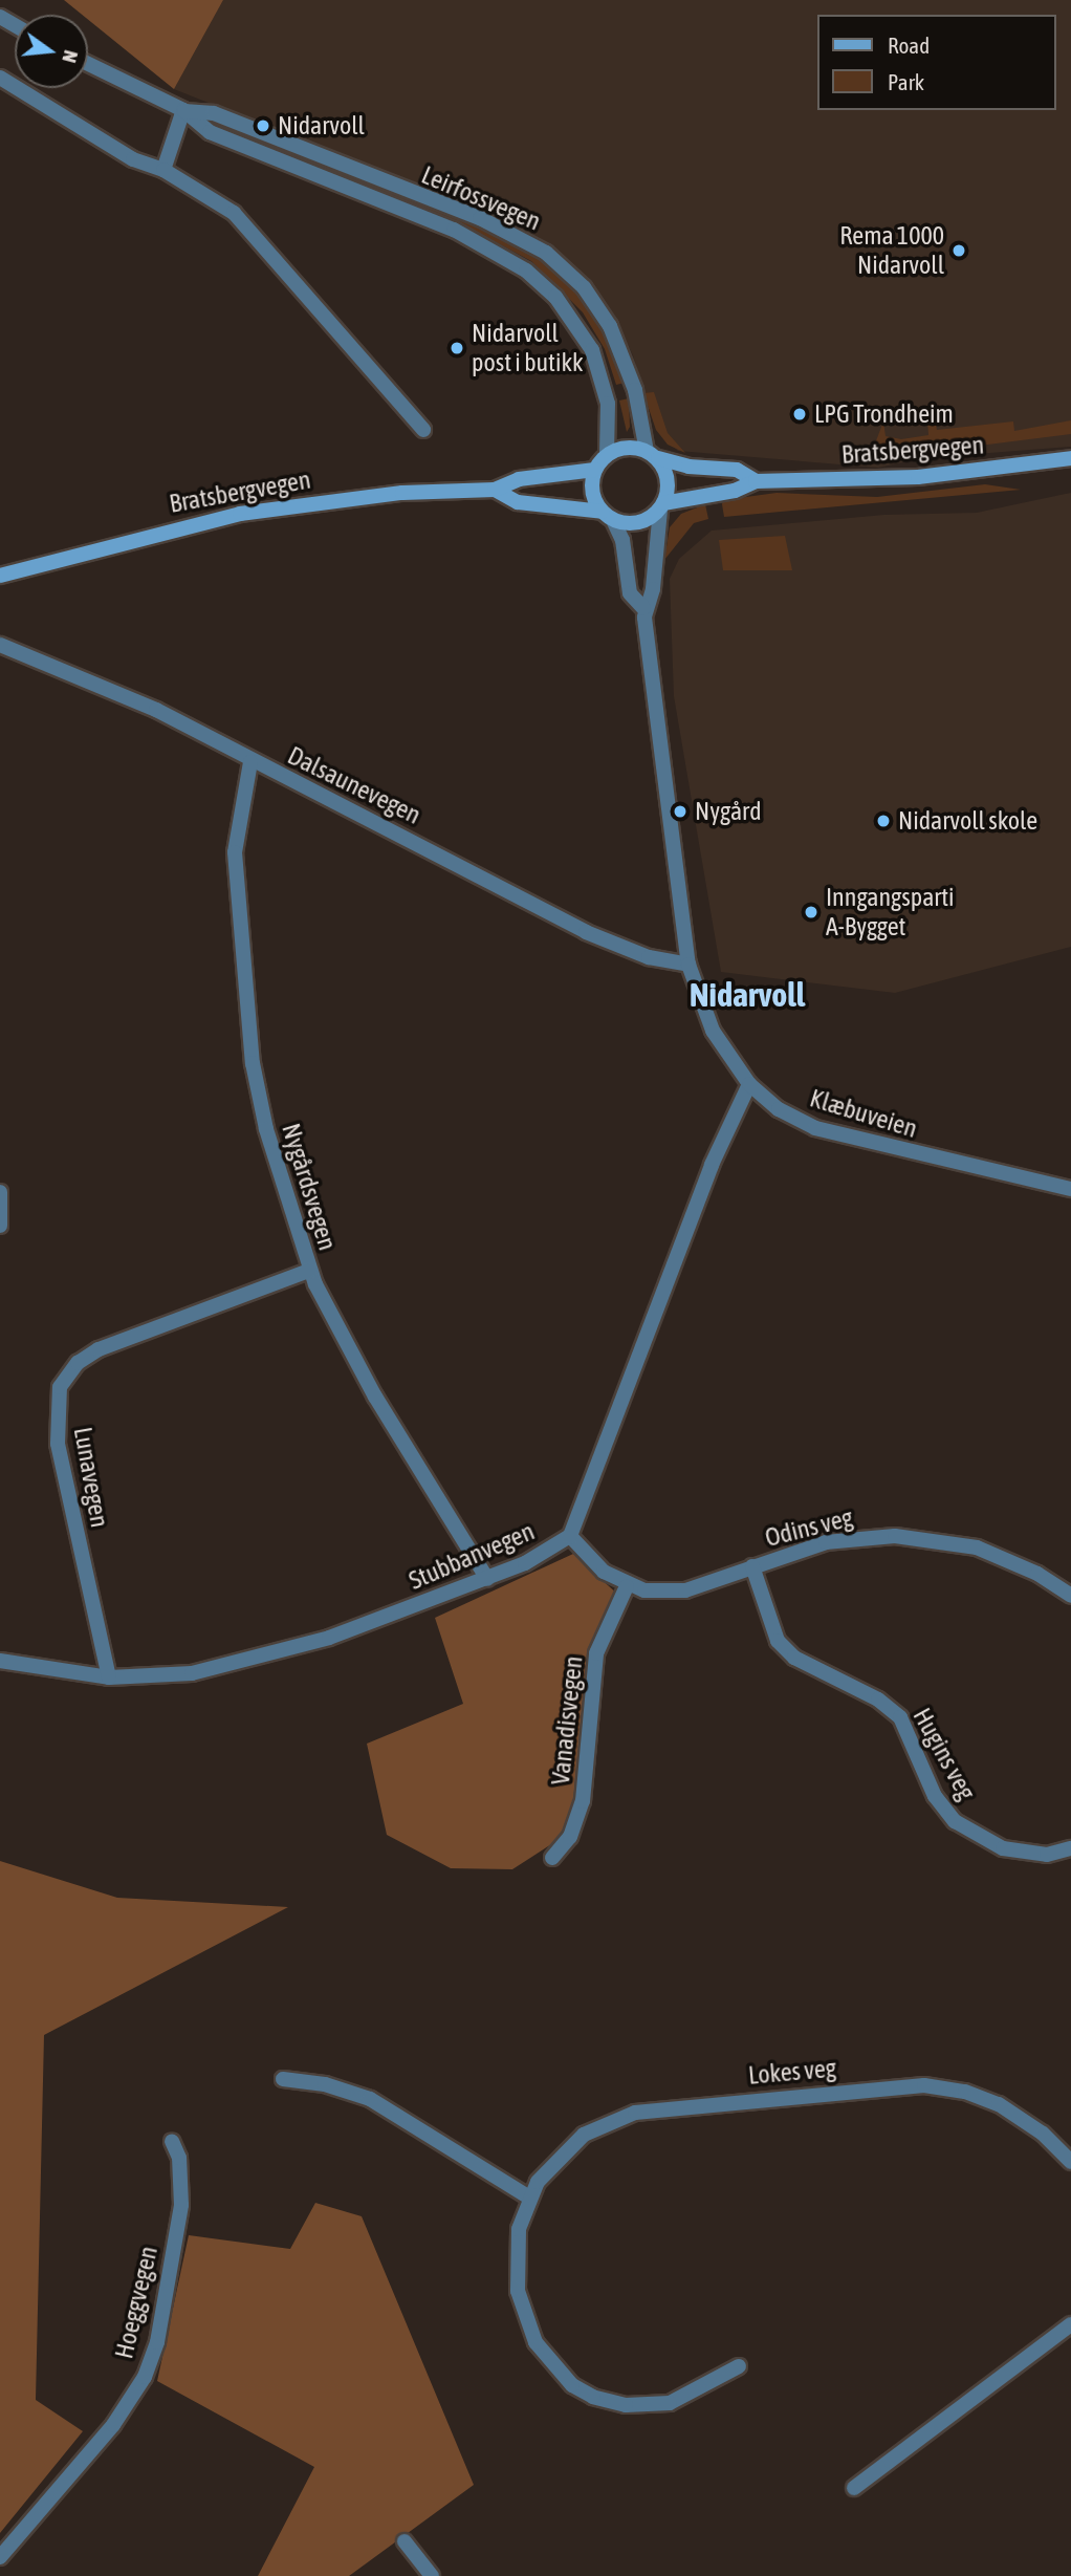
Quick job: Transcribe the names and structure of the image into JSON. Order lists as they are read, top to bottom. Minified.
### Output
{"streets":{"main road":["Bratsbergvegen"],"street":["Leirfossvegen","Dalsaunevegen","Klæbuveien","Nygårdsvegen","Lunavegen","Odins veg","Stubbanvegen","Vanadisvegen","Hugins veg","Lokes veg","Hoeggvegen"]},"crossings":[["Leirfossvegen","Bratsbergvegen"],["Leirfossvegen","Klæbuveien"],["Bratsbergvegen","Klæbuveien"],["Dalsaunevegen","Klæbuveien"],["Dalsaunevegen","Nygårdsvegen"],["Klæbuveien","Stubbanvegen"],["Nygårdsvegen","Lunavegen"],["Nygårdsvegen","Stubbanvegen"],["Lunavegen","Stubbanvegen"],["Odins veg","Vanadisvegen"],["Odins veg","Hugins veg"]],"districts":["Nidarvoll"],"places":["Nidarvoll","Rema 1000 Nidarvoll","Nidarvoll post i butikk","LPG Trondheim","Nygård","Nidarvoll skole","Inngangsparti A-Bygget"],"legend":["Road","Park"],"north":"right"}
